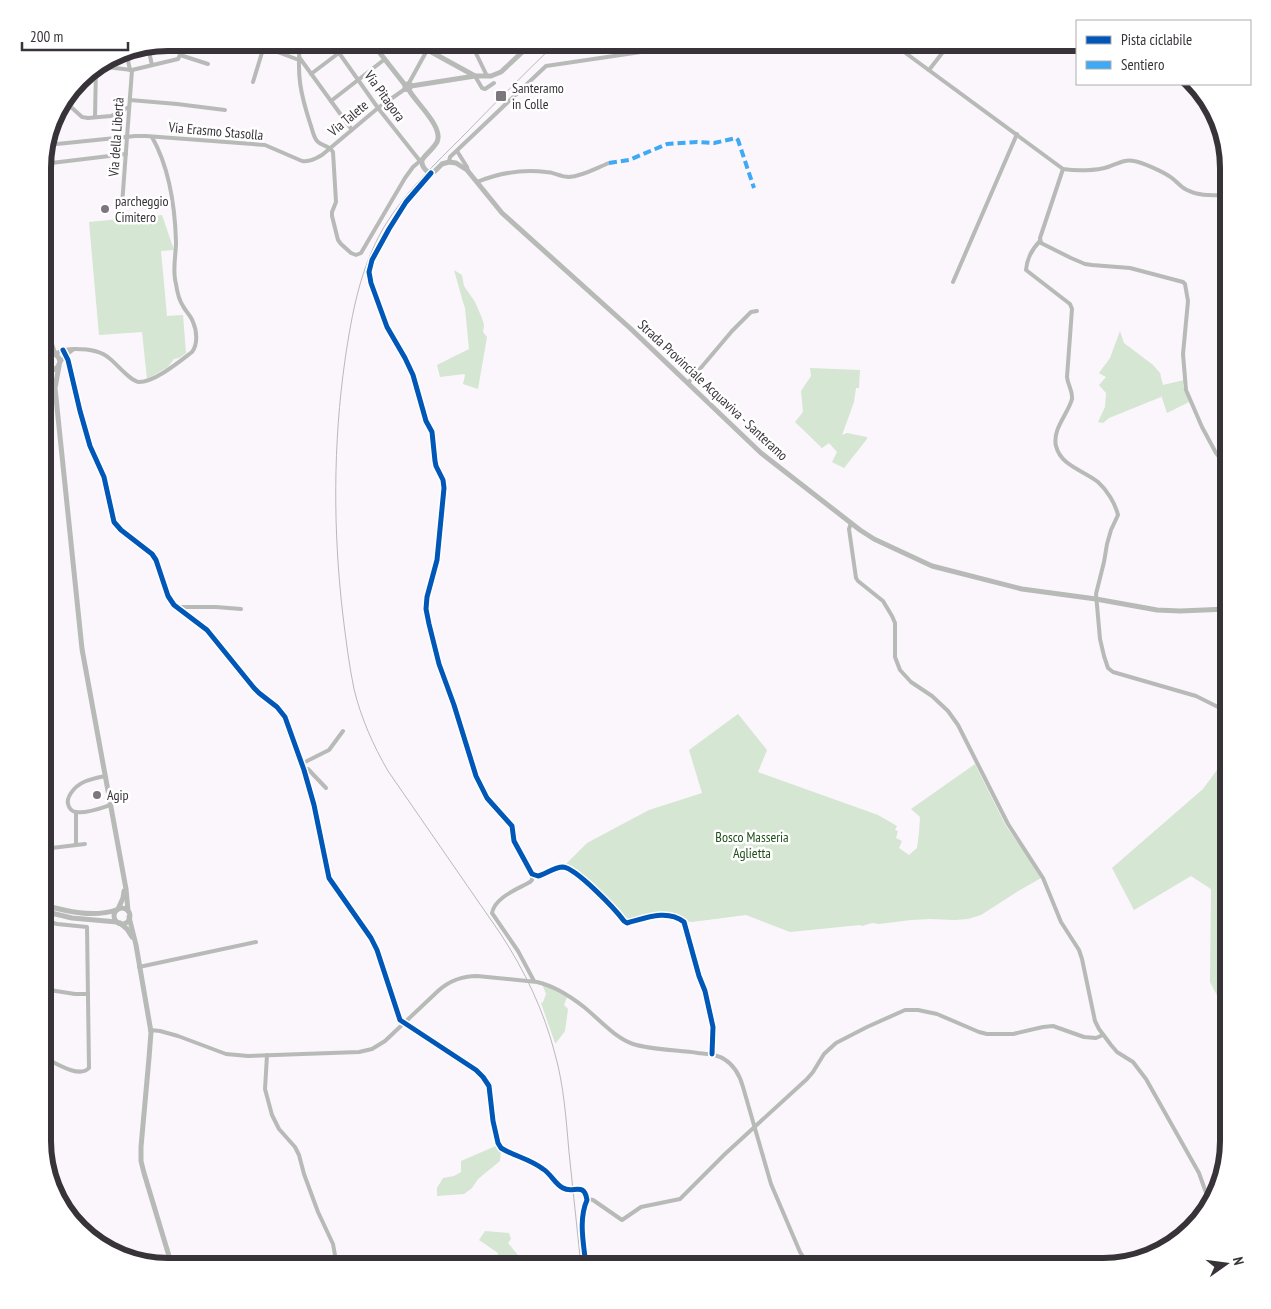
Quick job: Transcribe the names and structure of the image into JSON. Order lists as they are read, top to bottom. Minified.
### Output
{"streets":{"main road":["Strada Provinciale Acquaviva - Santeramo"],"street":["Via Pitagora","Via Talete","Via Erasmo Stasolla","Via della Libertà"]},"crossings":[["Via Pitagora","Via Talete"],["Via Talete","Via Erasmo Stasolla"]],"parks":["Bosco Masseria Aglietta"],"places":{"transit":["Santeramo in Colle"],"other":["parcheggio Cimitero","Agip"]},"legend":["Pista ciclabile","Sentiero"],"scale_bar":"200 m","north":"right"}
